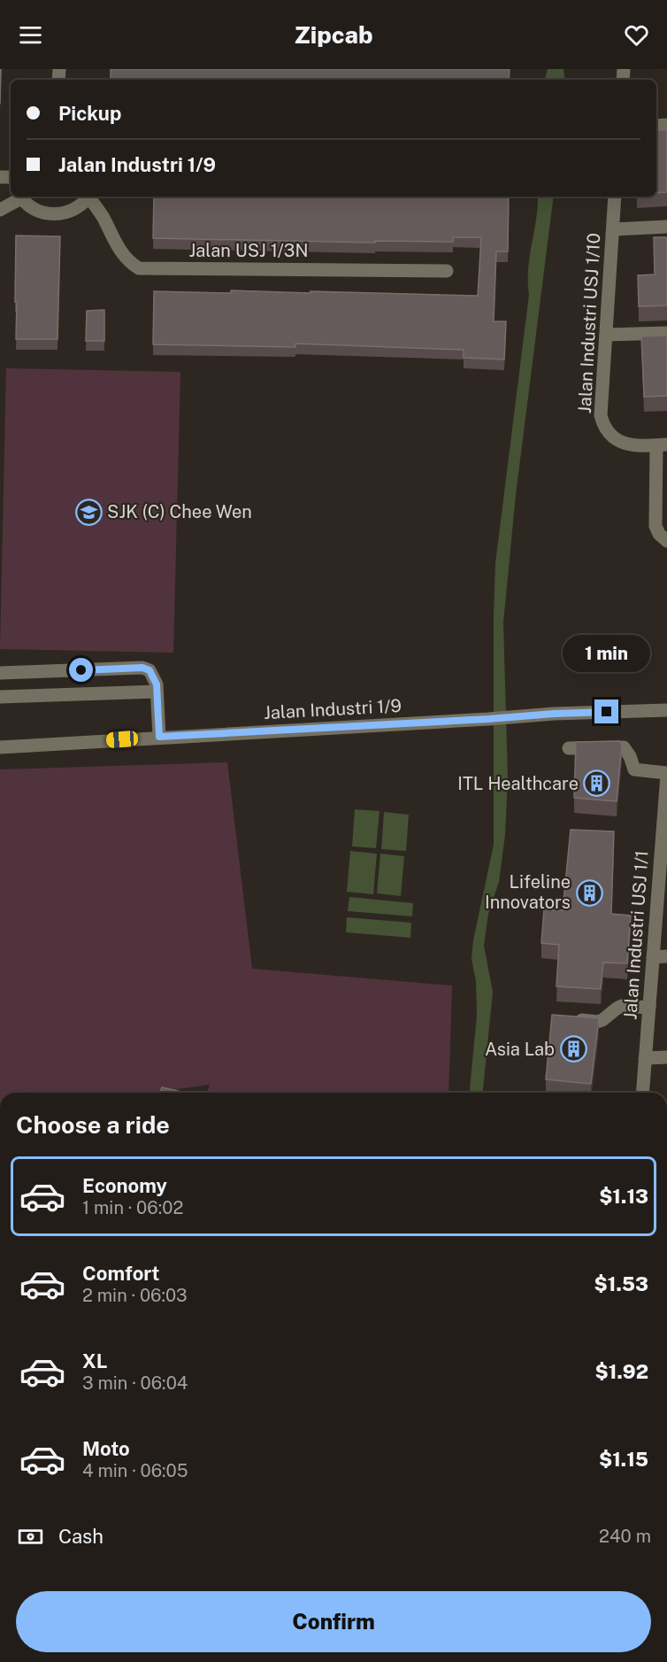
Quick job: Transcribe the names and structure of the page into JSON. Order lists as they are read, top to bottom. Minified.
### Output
{"streets":{"street":["Jalan USJ 1/3N","Jalan Industri USJ 1/10","Jalan Industri 1/9","Jalan Industri USJ 1/1"]},"places":{"school or university":["SJK (C) Chee Wen"],"building":["ITL Healthcare","Lifeline Innovators","Asia Lab"]},"page":{"header":"Zipcab","banner":["Pickup","Jalan Industri 1/9"],"bubble":"1 min","heading":"Choose a ride","list":[{"name":"Economy","note":"1 min · 06:02","value":"$1.13"},{"name":"Comfort","note":"2 min · 06:03","value":"$1.53"},{"name":"XL","note":"3 min · 06:04","value":"$1.92"},{"name":"Moto","note":"4 min · 06:05","value":"$1.15"}],"pay":["Cash","240 m"],"buttons":"Confirm"}}
